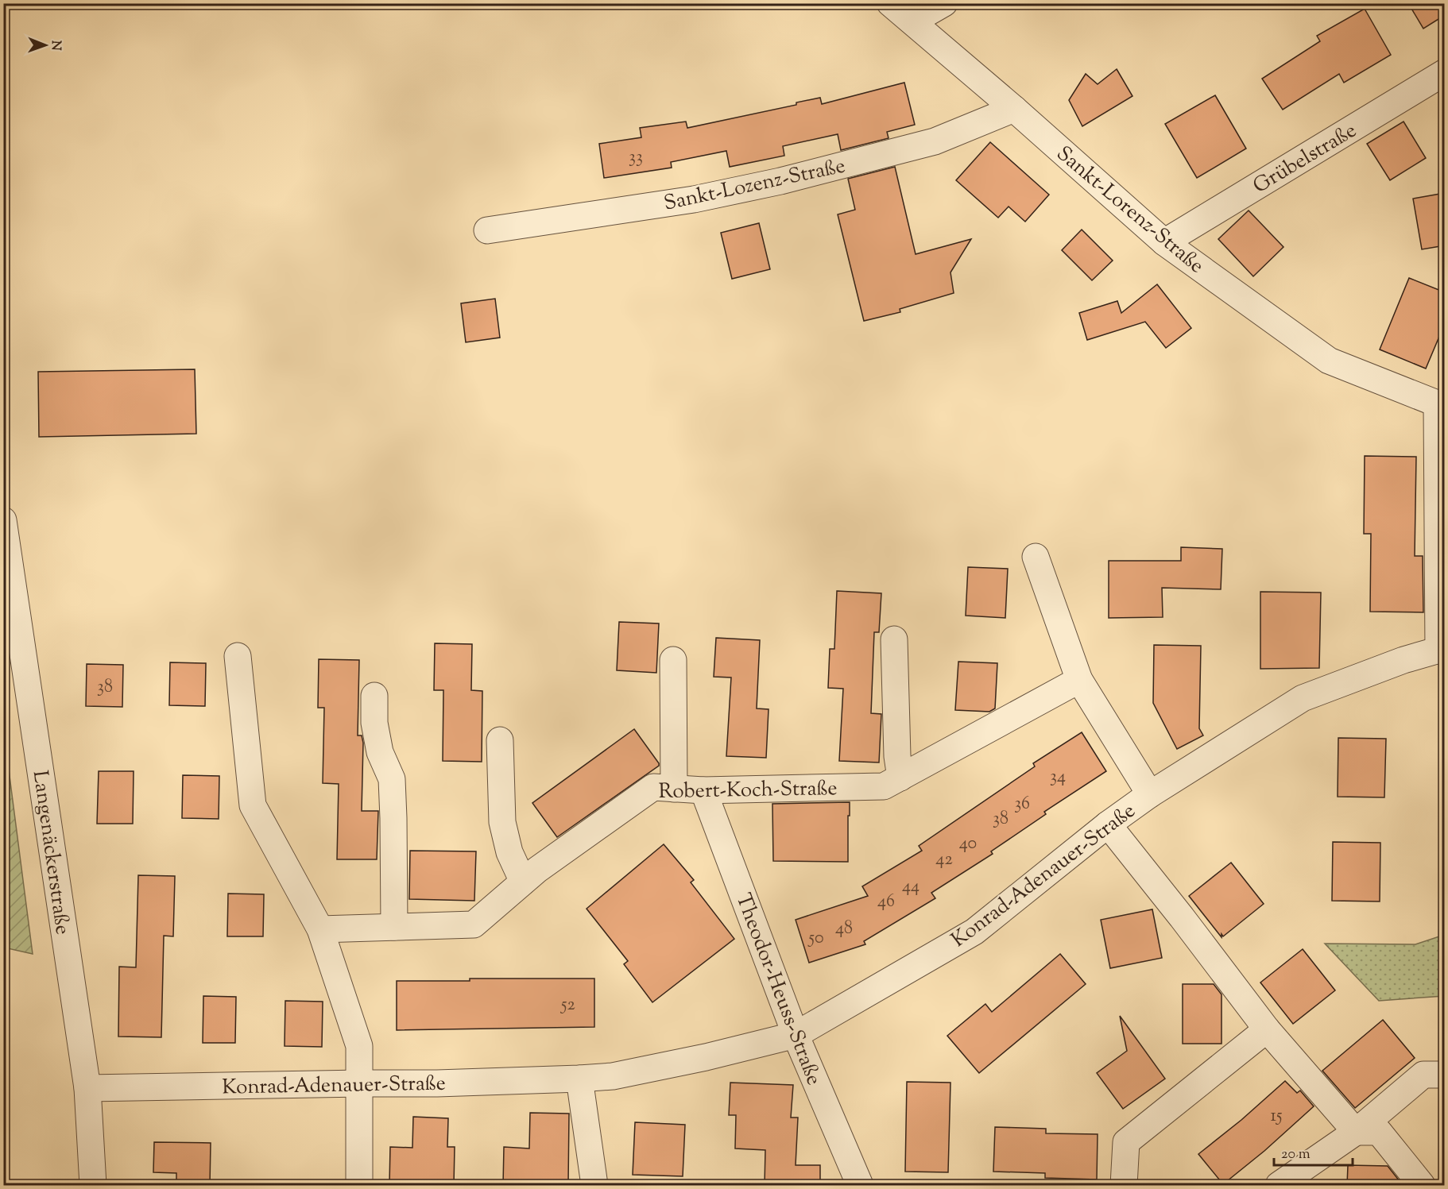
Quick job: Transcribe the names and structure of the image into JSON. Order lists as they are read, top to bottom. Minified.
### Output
{"streets":{"street":["Grübelstraße","Sankt-Lozenz-Straße","Sankt-Lorenz-Straße","Robert-Koch-Straße","Langenäckerstraße","Konrad-Adenauer-Straße","Theodor-Heuss-Straße"]},"crossings":[["Grübelstraße","Sankt-Lorenz-Straße"],["Sankt-Lozenz-Straße","Sankt-Lorenz-Straße"],["Sankt-Lorenz-Straße","Konrad-Adenauer-Straße"],["Robert-Koch-Straße","Theodor-Heuss-Straße"],["Langenäckerstraße","Konrad-Adenauer-Straße"],["Konrad-Adenauer-Straße","Theodor-Heuss-Straße"]],"house_numbers":["33","38","34","36","38","40","42","44","46","48","50","52","15"],"scale_bar":"20 m","north":"right"}
